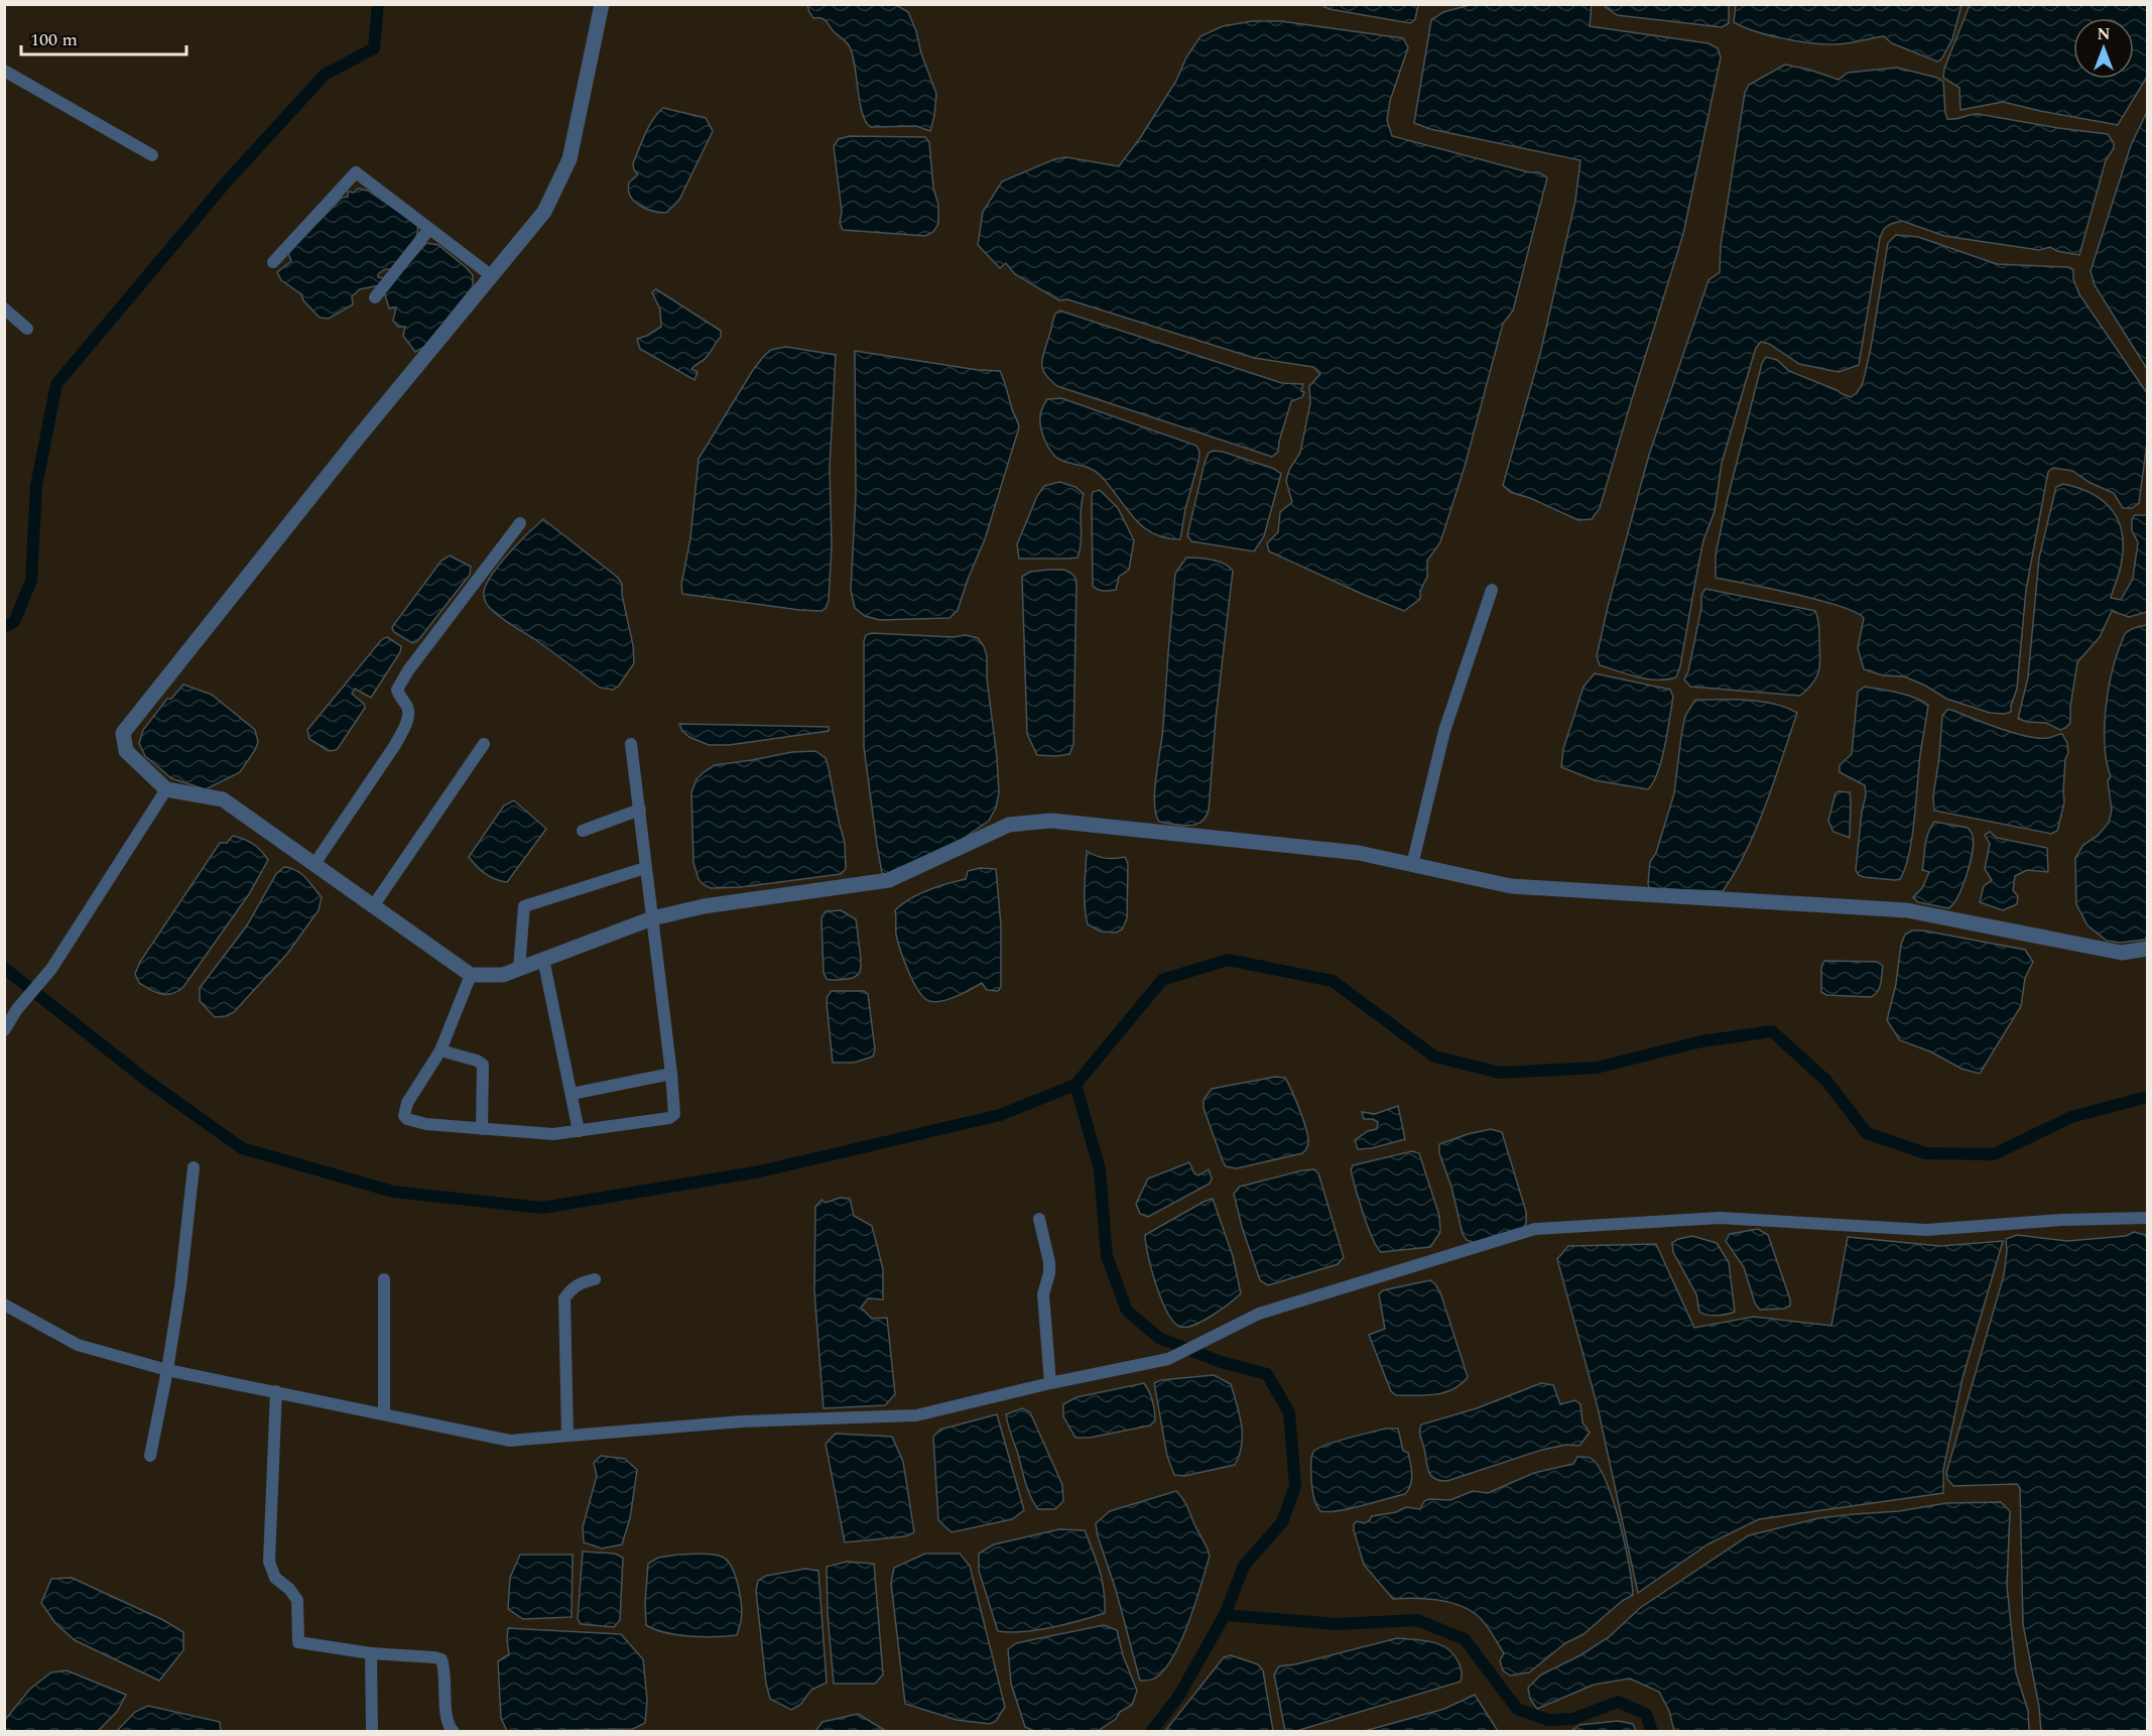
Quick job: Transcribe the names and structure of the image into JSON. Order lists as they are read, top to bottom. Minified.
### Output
{"scale_bar":"100 m","north":"top"}
